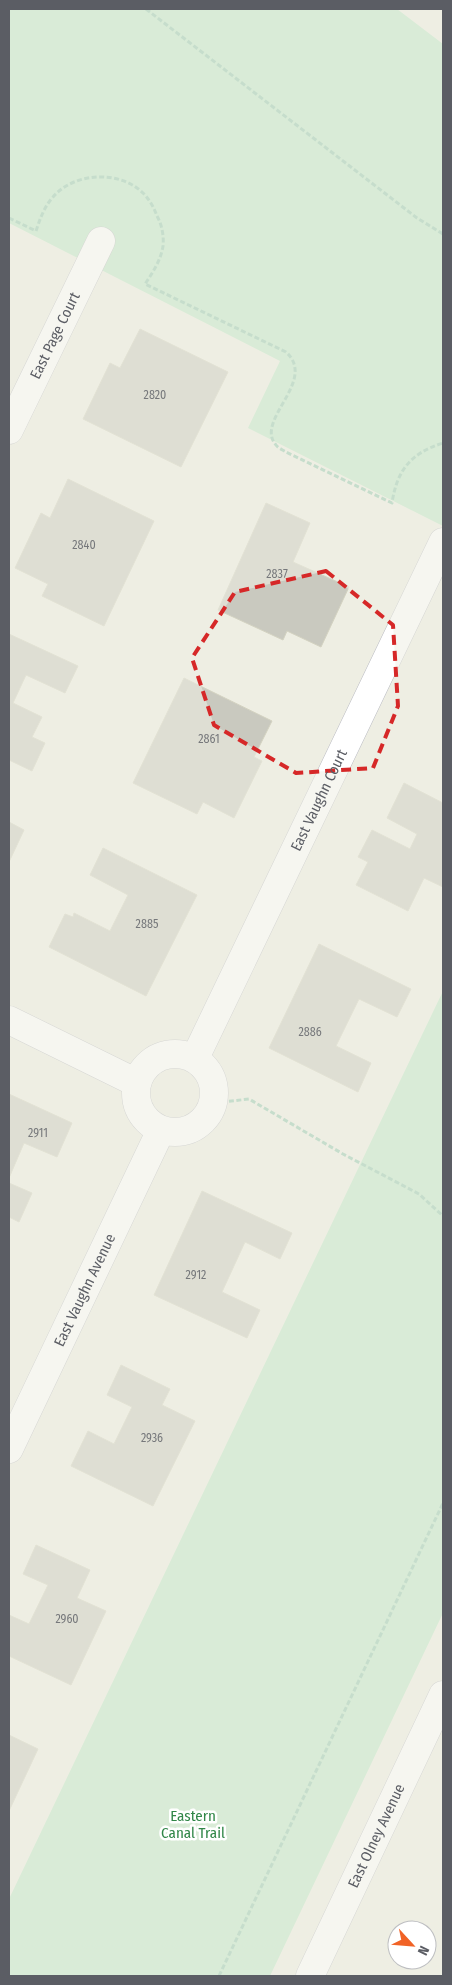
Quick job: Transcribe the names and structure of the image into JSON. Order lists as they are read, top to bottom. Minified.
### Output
{"streets":{"street":["East Page Court","East Vaughn Court","East Vaughn Avenue","East Olney Avenue"]},"crossings":[["East Vaughn Court","East Vaughn Avenue"]],"parks":["Eastern Canal Trail"],"house_numbers":["2820","2840","2837","2861","2885","2886","2911","2912","2936","2960"],"north":"bottom right"}
